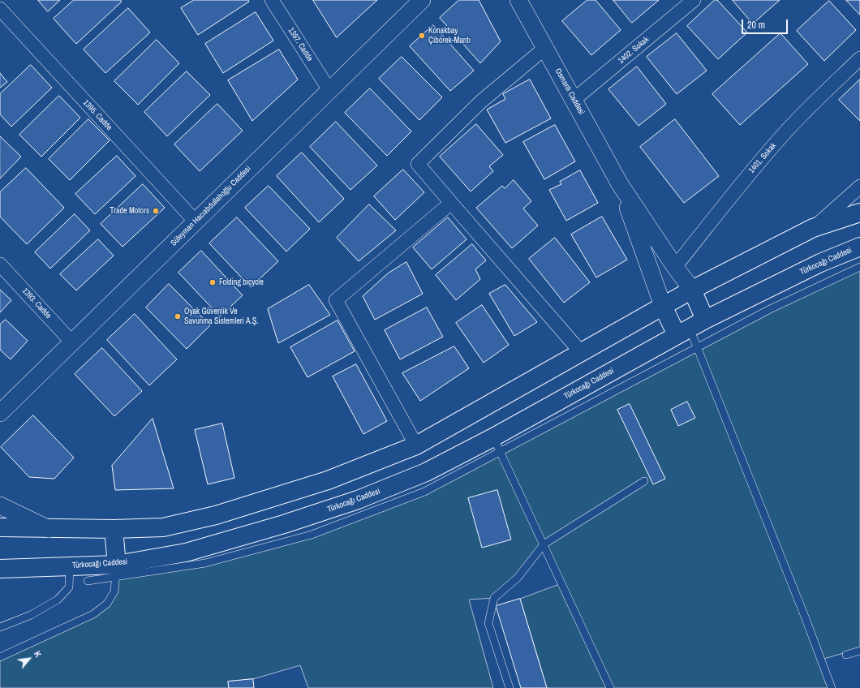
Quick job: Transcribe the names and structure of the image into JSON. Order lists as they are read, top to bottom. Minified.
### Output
{"streets":{"main road":["Türkocağı Caddesi"],"street":["1397. Cadde","1402. Sokak","Osmanlı Caddesi","1395. Cadde","1401. Sokak","Süleyman Hacıabdullahoğlu Caddesi","1393. Cadde"]},"crossings":[["1397. Cadde","Süleyman Hacıabdullahoğlu Caddesi"],["1402. Sokak","Osmanlı Caddesi"],["Osmanlı Caddesi","1401. Sokak"],["1395. Cadde","Süleyman Hacıabdullahoğlu Caddesi"],["Süleyman Hacıabdullahoğlu Caddesi","1393. Cadde"]],"places":["Konakbay Çibörek-Mantı","Trade Motors","Folding bicycle","Oyak Güvenlik Ve Savunma Sistemleri A.Ş."],"scale_bar":"20 m","north":"top right"}
